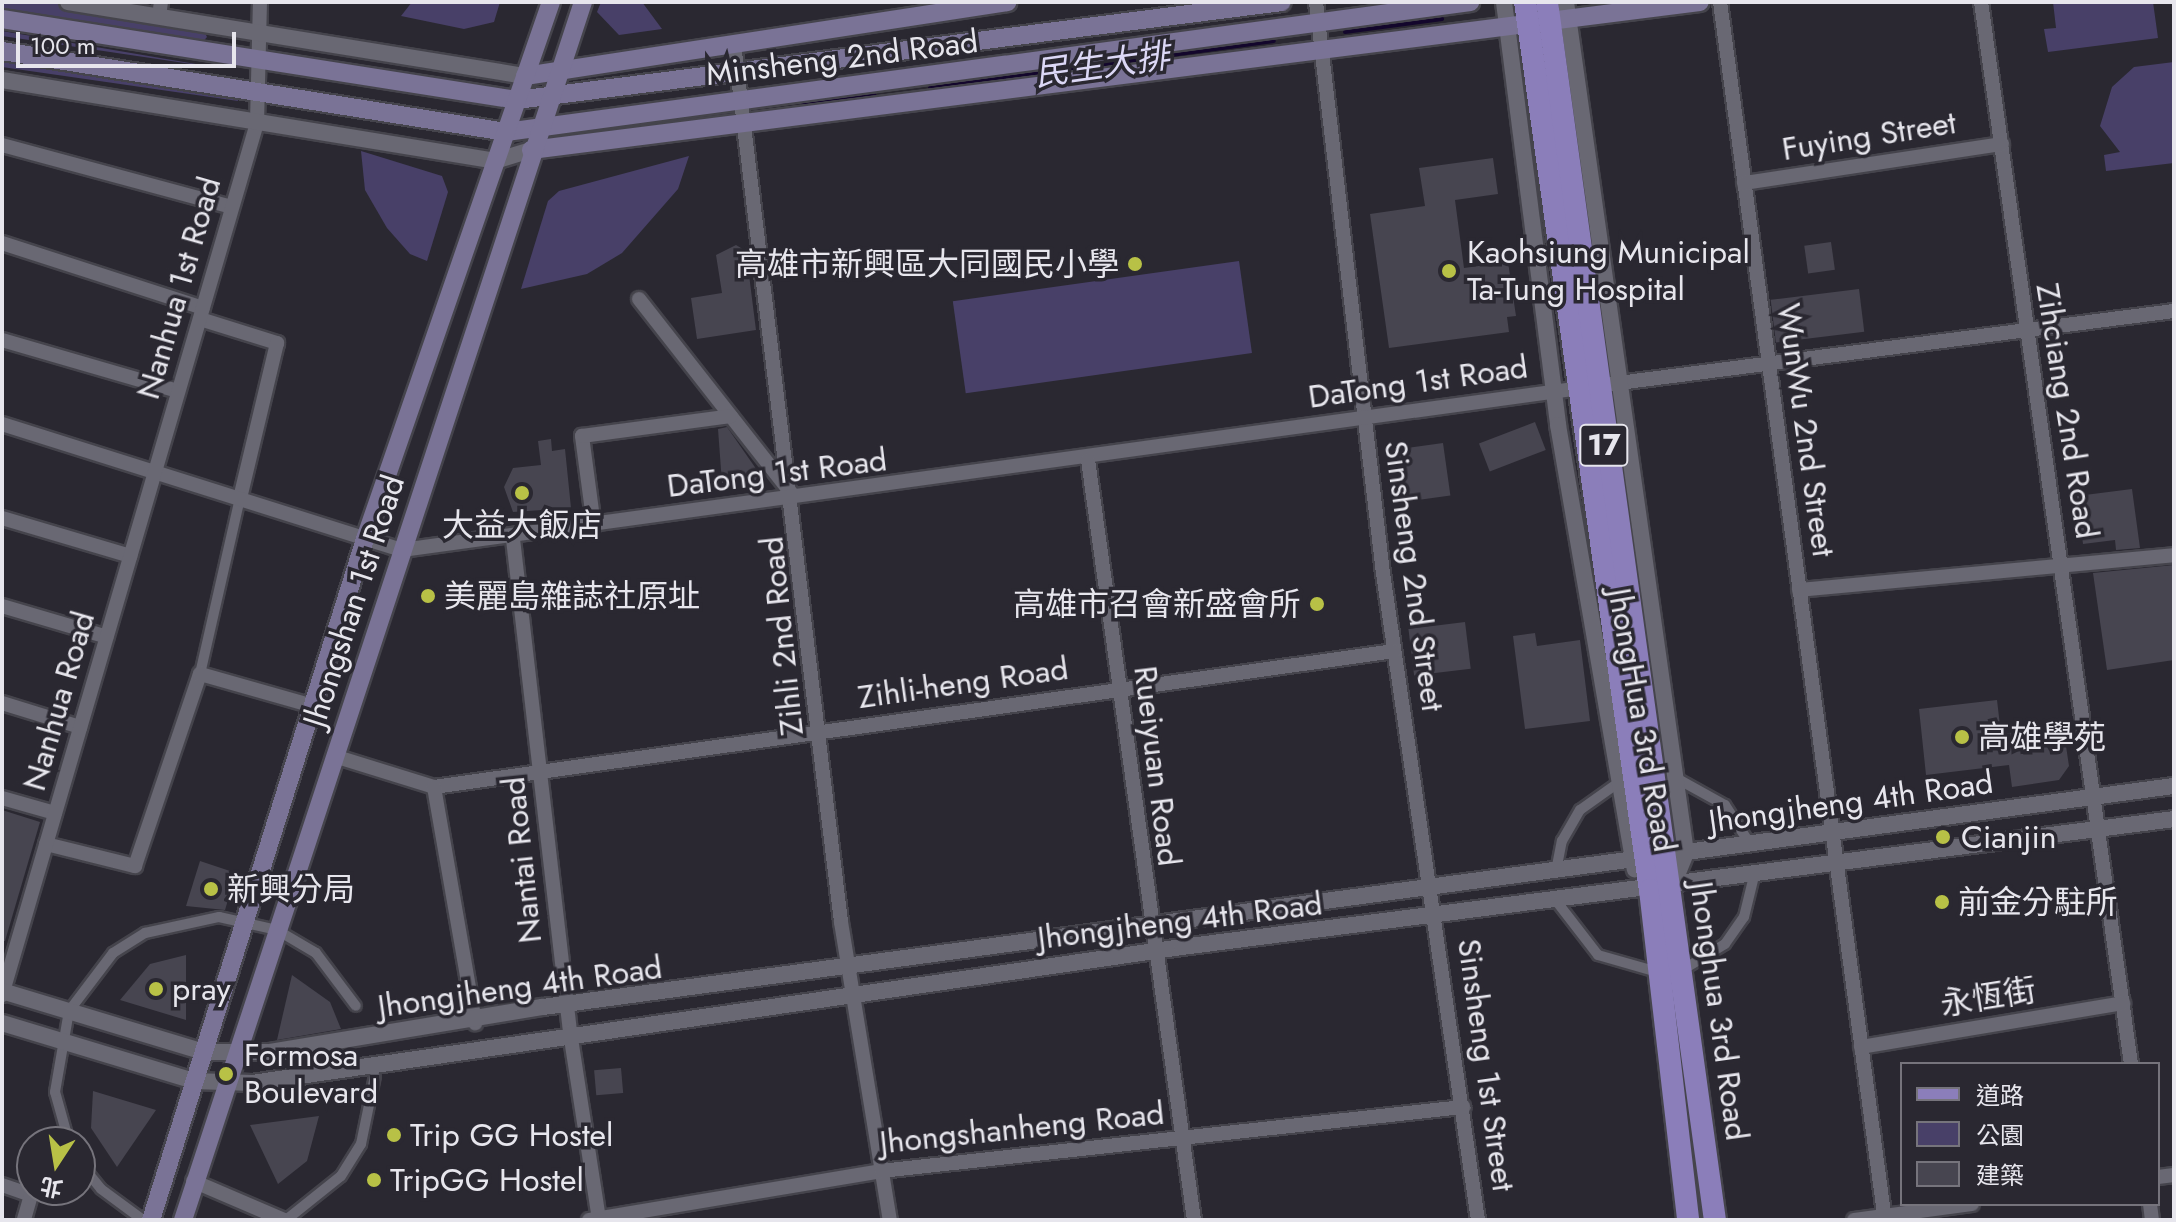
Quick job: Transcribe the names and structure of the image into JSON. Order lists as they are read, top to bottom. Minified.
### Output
{"streets":{"main road":["Minsheng 2nd Road","17","Jhongshan 1st Road","JhongHua 3rd Road","Jhonghua 3rd Road"],"street":["Fuying Street","Nanhua 1st Road","DaTong 1st Road","Zihciang 2nd Road","WunWu 2nd Street","Sinsheng 2nd Street","Zihli 2nd Road","Zihli-heng Road","Nanhua Road","Rueiyuan Road","Jhongjheng 4th Road","Nantai Road","永恆街","Sinsheng 1st Street","Jhongshanheng Road"]},"crossings":[["Minsheng 2nd Road","Nanhua 1st Road"],["Minsheng 2nd Road","Sinsheng 2nd Street"],["Minsheng 2nd Road","Jhongshan 1st Road"],["Minsheng 2nd Road","Zihli 2nd Road"],["Fuying Street","Zihciang 2nd Road"],["Fuying Street","WunWu 2nd Street"],["Nanhua 1st Road","DaTong 1st Road"],["Nanhua 1st Road","Nanhua Road"],["DaTong 1st Road","Zihciang 2nd Road"],["DaTong 1st Road","WunWu 2nd Street"],["DaTong 1st Road","Sinsheng 2nd Street"],["DaTong 1st Road","Jhongshan 1st Road"],["DaTong 1st Road","Zihli 2nd Road"],["DaTong 1st Road","Nanhua Road"],["DaTong 1st Road","JhongHua 3rd Road"],["DaTong 1st Road","Rueiyuan Road"],["DaTong 1st Road","Nantai Road"],["Zihciang 2nd Road","Jhongjheng 4th Road"],["Zihciang 2nd Road","永恆街"],["WunWu 2nd Street","Jhongjheng 4th Road"],["WunWu 2nd Street","永恆街"],["Sinsheng 2nd Street","Zihli-heng Road"],["Sinsheng 2nd Street","Jhongjheng 4th Road"],["Sinsheng 2nd Street","Sinsheng 1st Street"],["Jhongshan 1st Road","Jhongjheng 4th Road"],["Zihli 2nd Road","Zihli-heng Road"],["Zihli 2nd Road","Jhongjheng 4th Road"],["Zihli 2nd Road","Jhongshanheng Road"],["Zihli-heng Road","Rueiyuan Road"],["Zihli-heng Road","Nantai Road"],["Nanhua Road","Jhongjheng 4th Road"],["JhongHua 3rd Road","Jhongjheng 4th Road"],["JhongHua 3rd Road","Jhonghua 3rd Road"],["Rueiyuan Road","Jhongjheng 4th Road"],["Rueiyuan Road","Jhongshanheng Road"],["Jhongjheng 4th Road","Nantai Road"],["Jhongjheng 4th Road","Jhonghua 3rd Road"],["Jhongjheng 4th Road","Sinsheng 1st Street"],["Nantai Road","Jhongshanheng Road"],["Sinsheng 1st Street","Jhongshanheng Road"]],"water":["民生大排"],"places":["高雄市新興區大同國民小學","Kaohsiung Municipal Ta-Tung Hospital","大益大飯店","美麗島雜誌社原址","高雄市召會新盛會所","高雄學苑","Cianjin","新興分局","前金分駐所","pray","Formosa Boulevard","Trip GG Hostel","TripGG Hostel"],"legend":["道路","公園","建築"],"scale_bar":"100 m","north":"bottom"}
